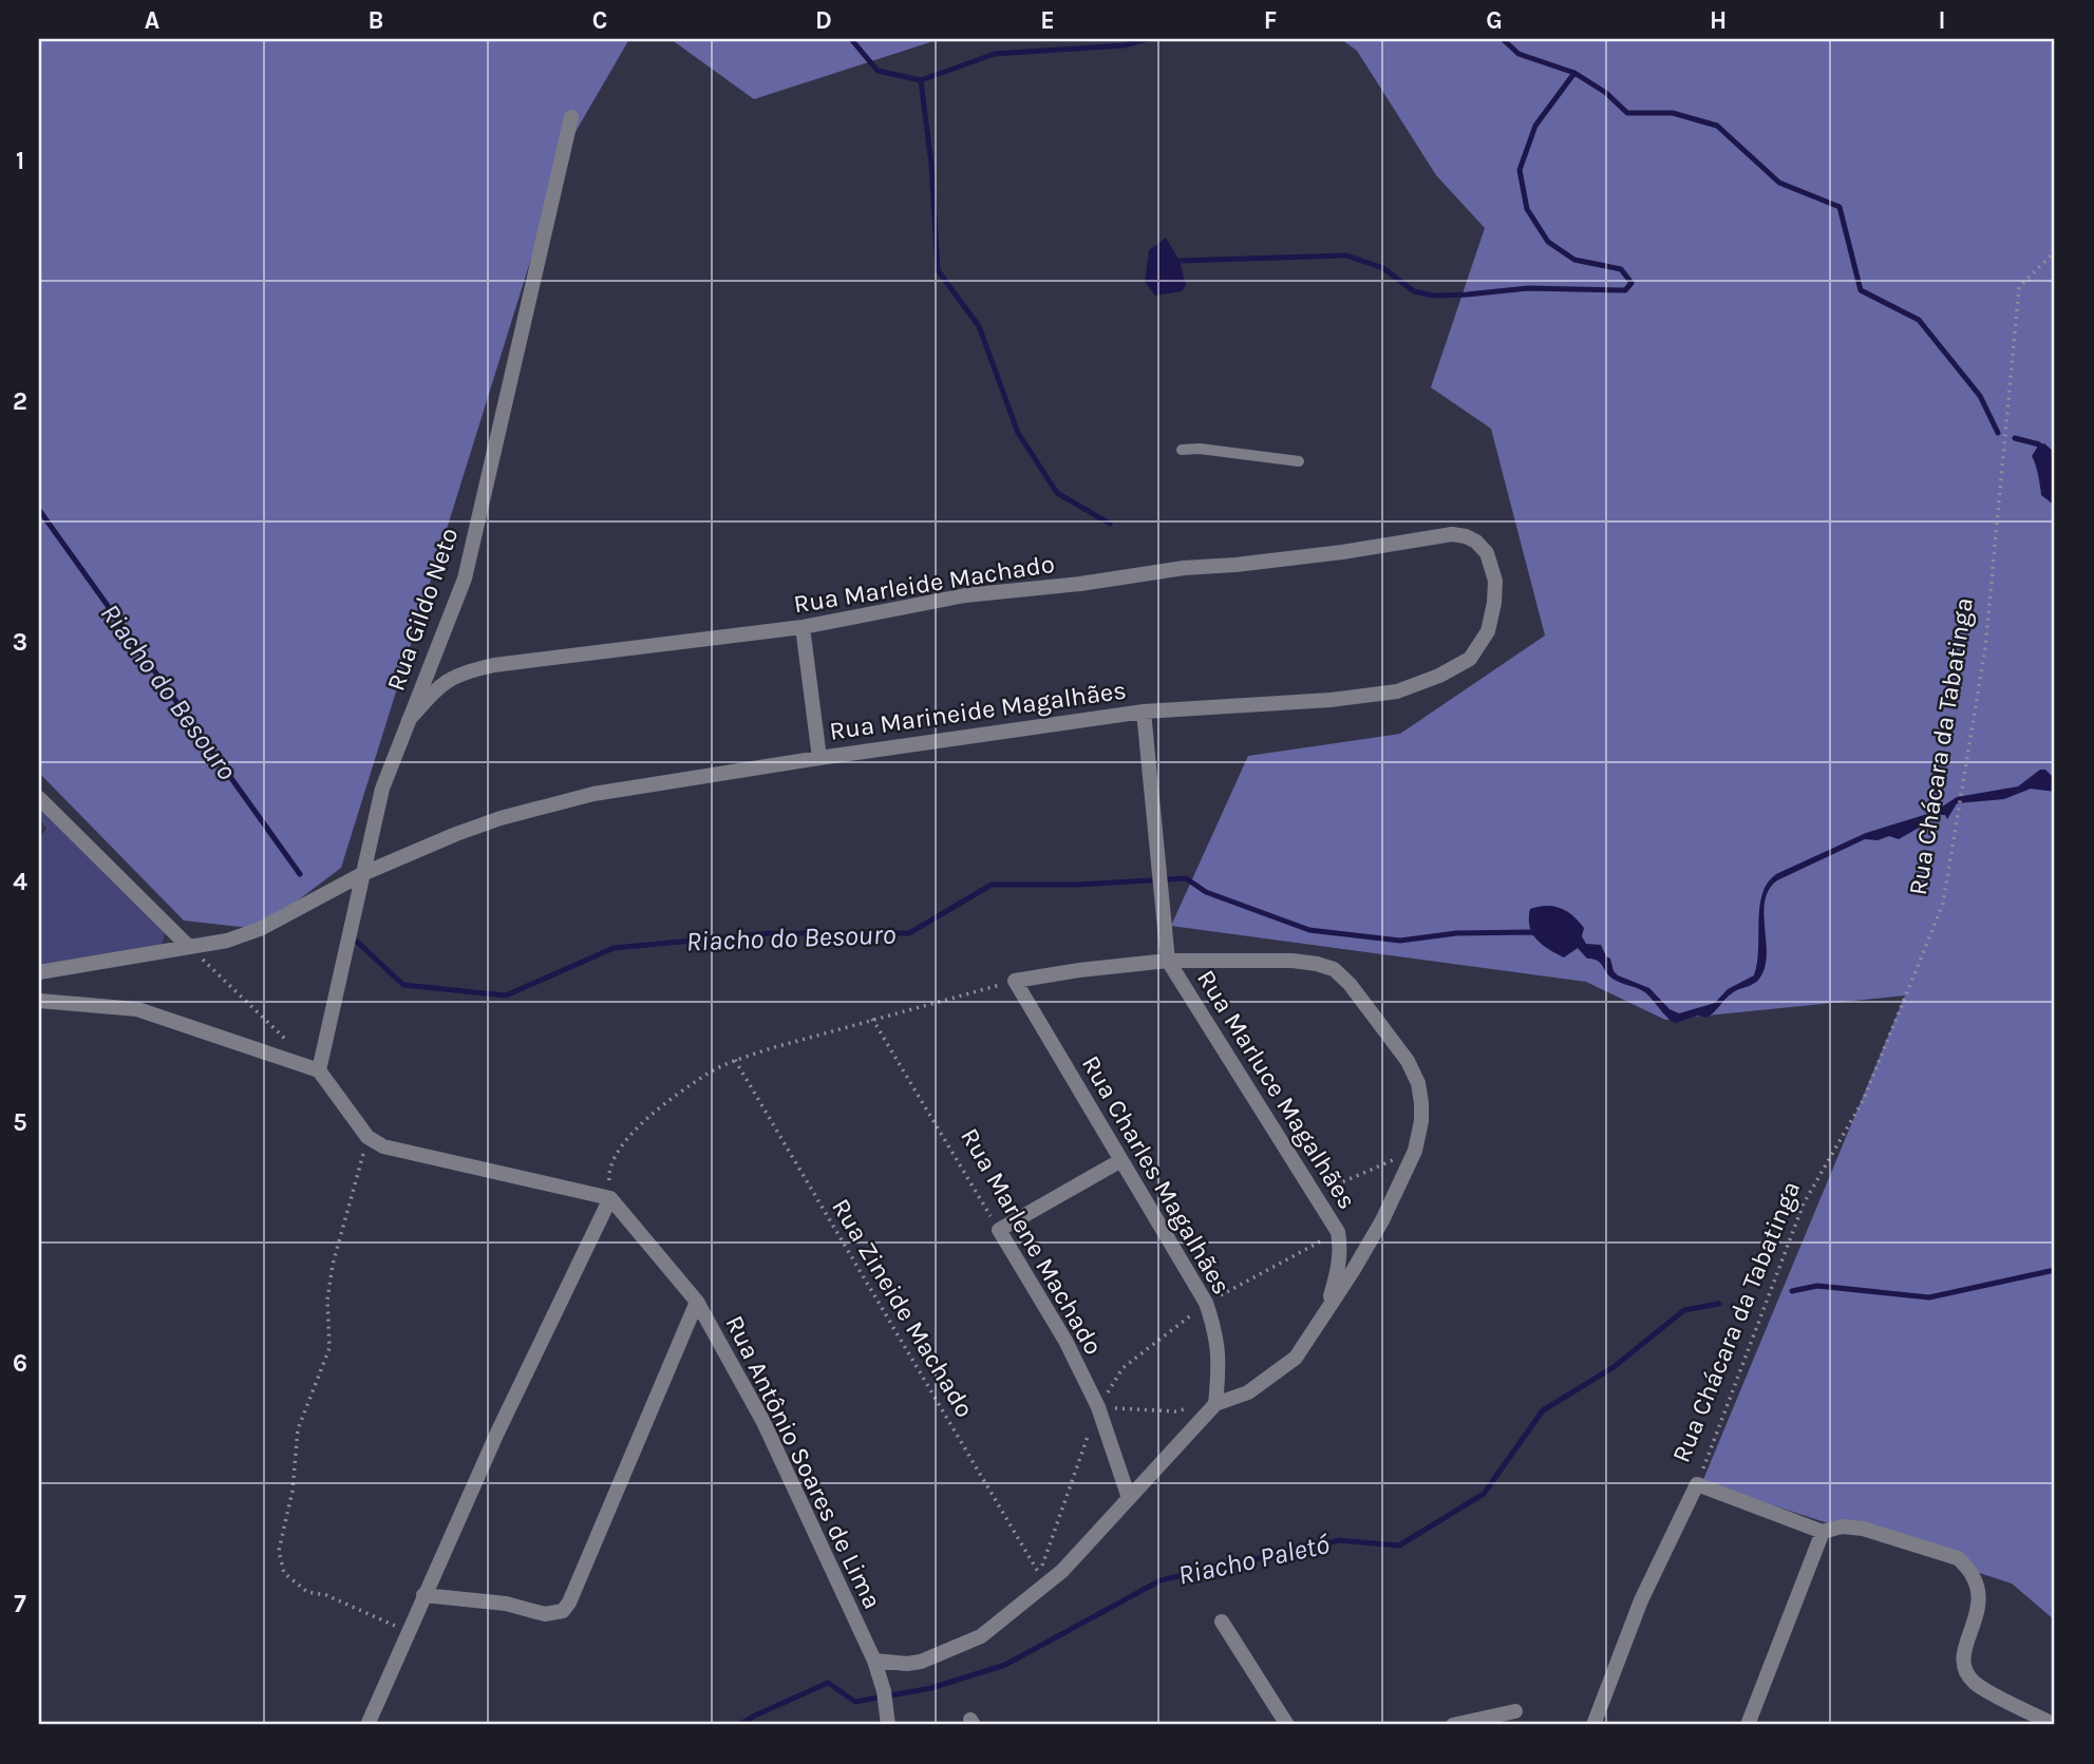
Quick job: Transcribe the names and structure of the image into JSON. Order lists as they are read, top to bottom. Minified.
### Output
{"streets":{"street":["Rua Marleide Machado","Rua Gildo Neto","Rua Marineide Magalhães","Rua Chácara da Tabatinga","Rua Marluce Magalhães","Rua Charles Magalhães","Rua Marlene Machado","Rua Antônio Soares de Lima"],"path":["Rua Zineide Machado"]},"crossings":[["Rua Marleide Machado","Rua Gildo Neto"],["Rua Marleide Machado","Rua Marineide Magalhães"],["Rua Gildo Neto","Rua Marineide Magalhães"],["Rua Marineide Magalhães","Rua Marluce Magalhães"],["Rua Marlene Machado","Rua Zineide Machado"]],"water":["Riacho do Besouro","Riacho Paletó"],"grid":{"columns":["A","B","C","D","E","F","G","H","I"],"rows":["1","2","3","4","5","6","7"]}}
